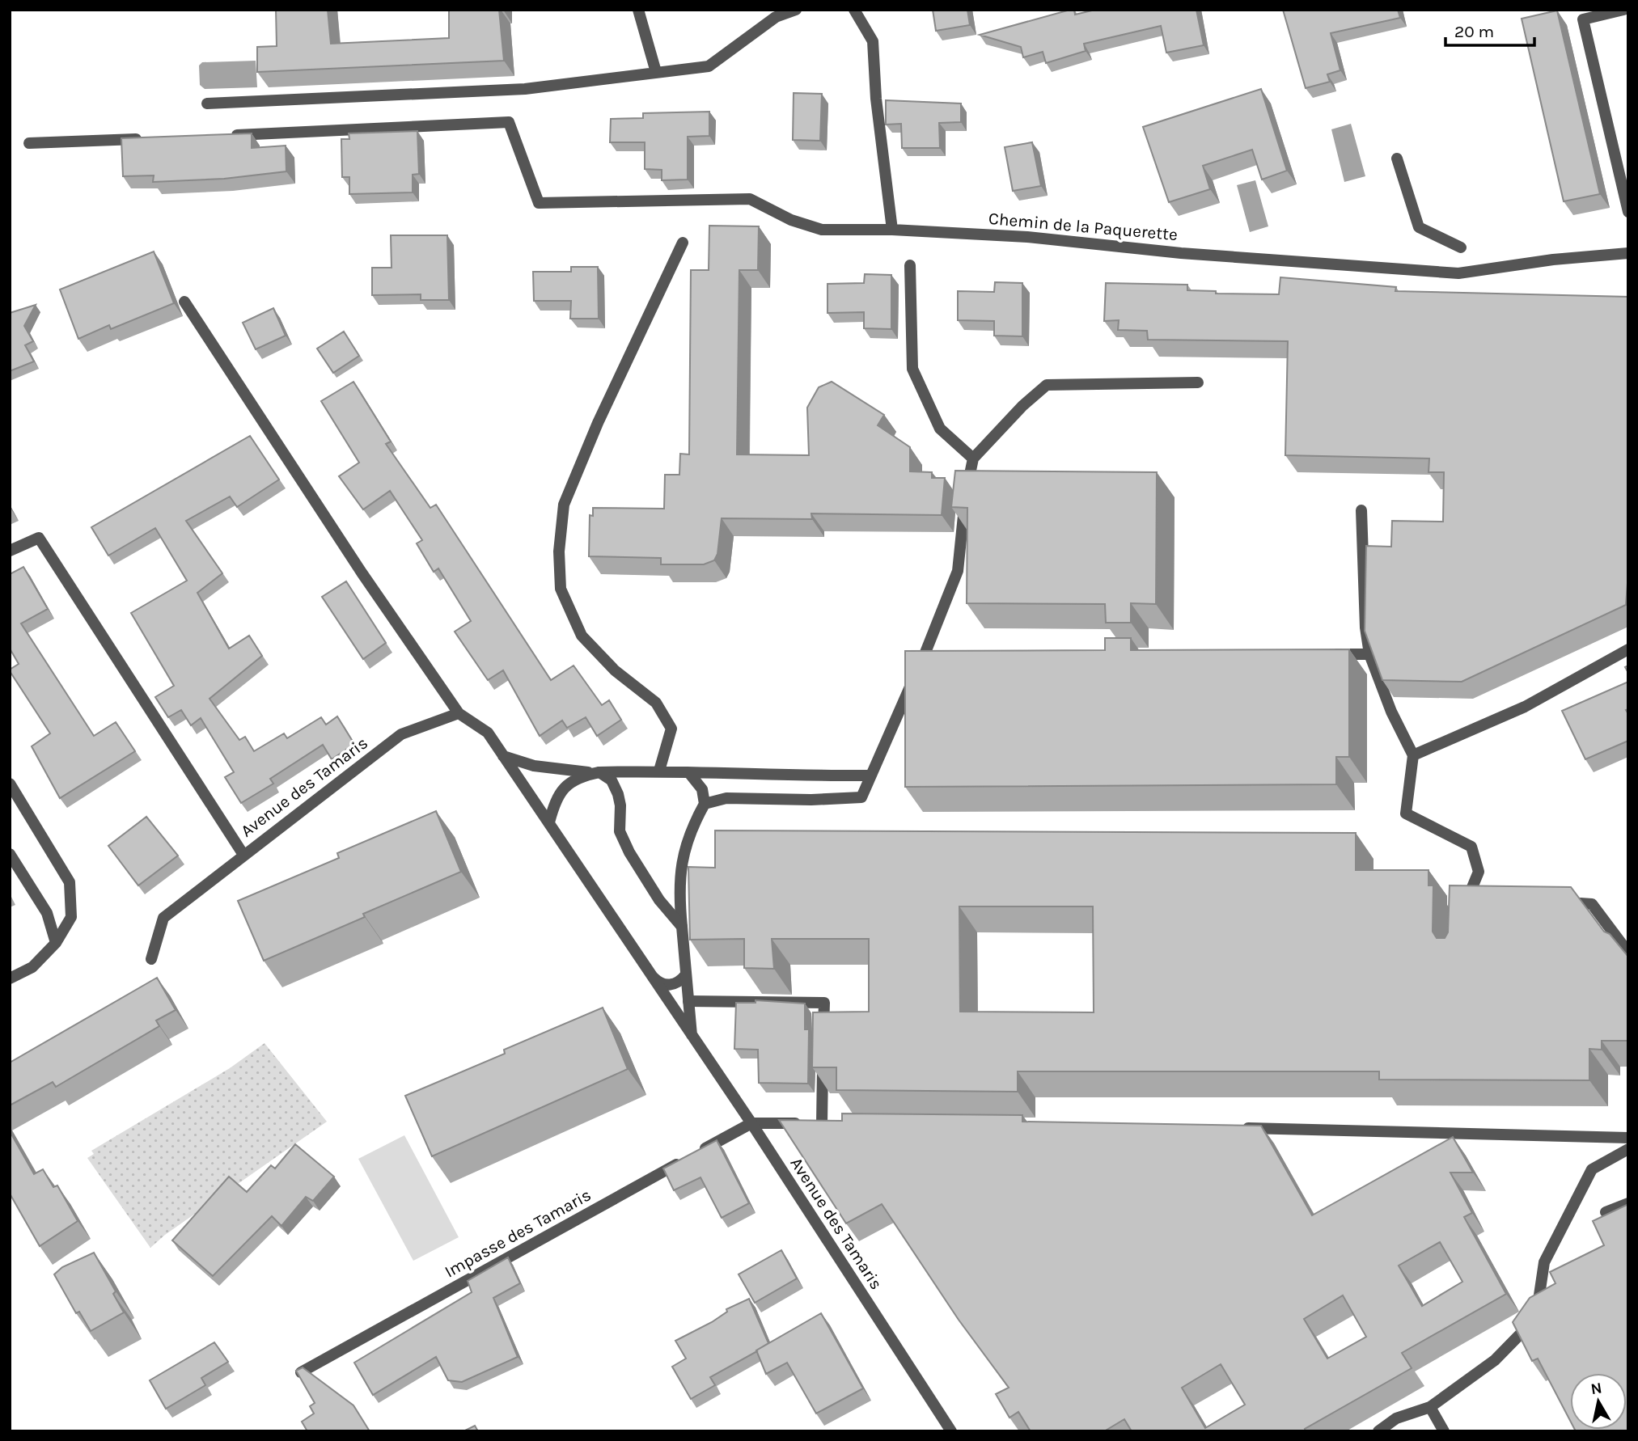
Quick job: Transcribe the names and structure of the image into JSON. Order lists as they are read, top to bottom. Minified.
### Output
{"streets":{"street":["Chemin de la Paquerette","Avenue des Tamaris","Impasse des Tamaris"]},"crossings":[["Avenue des Tamaris","Impasse des Tamaris"]],"scale_bar":"20 m","north":"top"}
